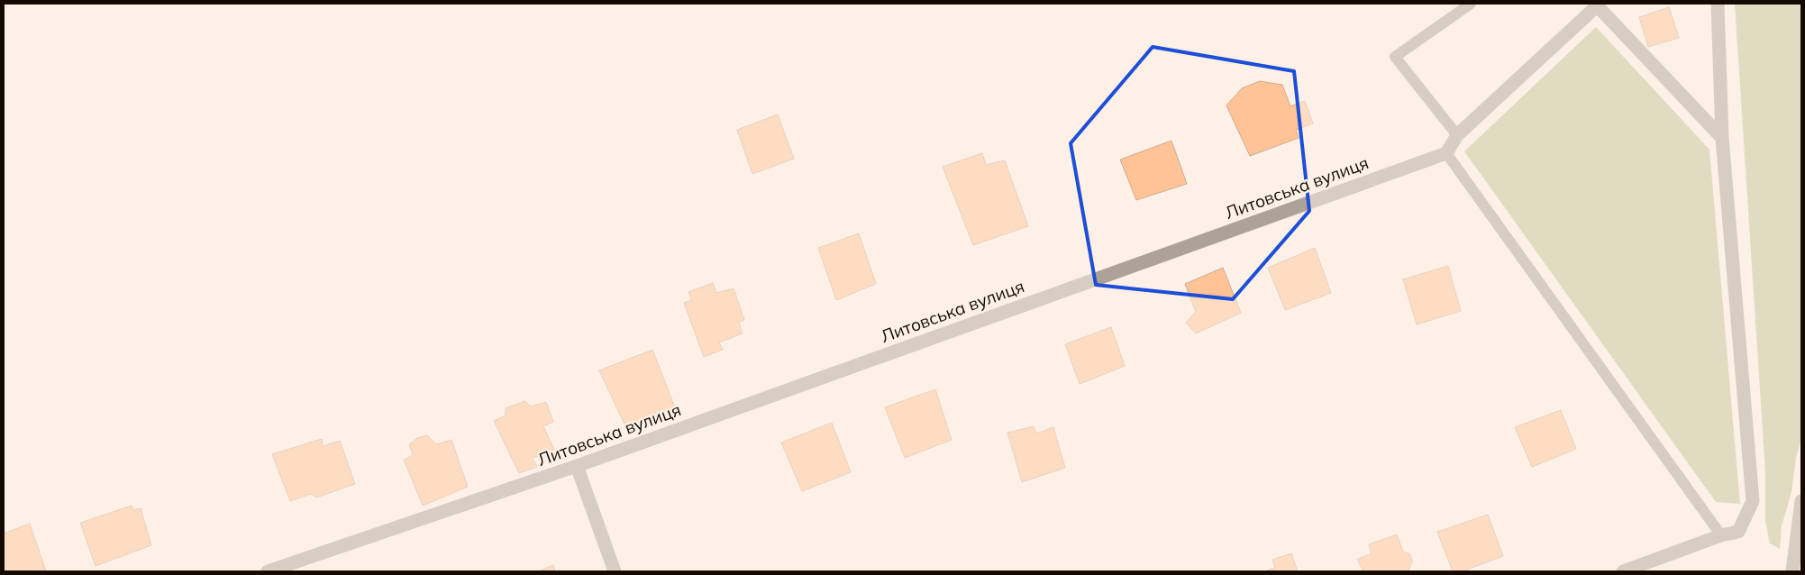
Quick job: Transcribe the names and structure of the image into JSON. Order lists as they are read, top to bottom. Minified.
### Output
{"streets":{"street":["Литовська вулиця"]}}
